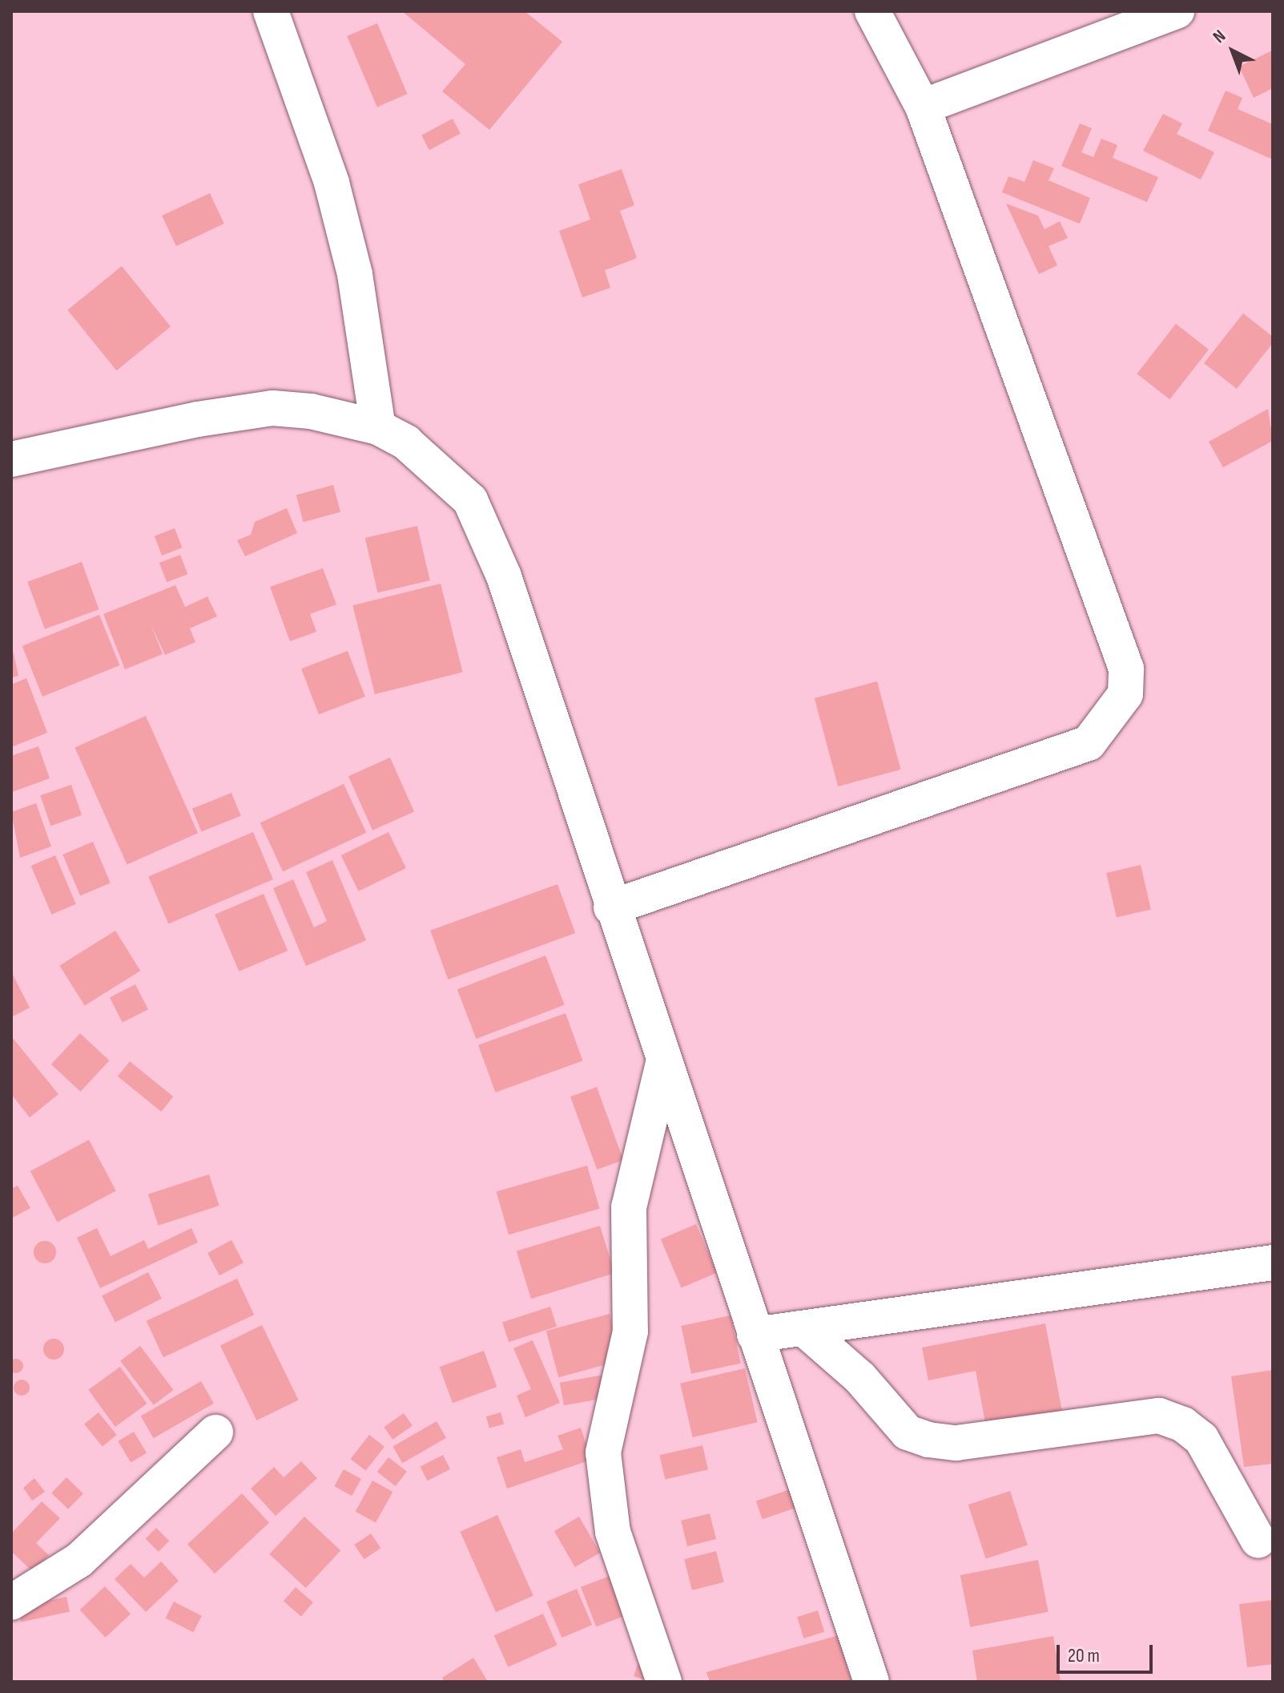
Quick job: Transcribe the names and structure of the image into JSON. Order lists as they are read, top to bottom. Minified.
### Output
{"scale_bar":"20 m","north":"top left"}
